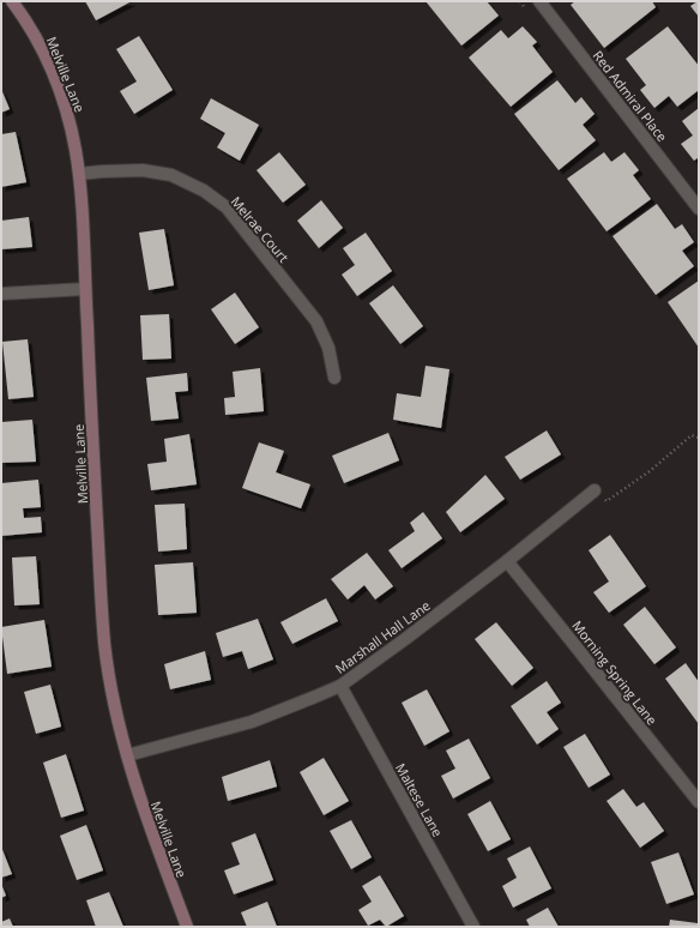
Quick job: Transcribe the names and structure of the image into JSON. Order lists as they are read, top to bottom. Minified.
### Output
{"streets":{"street":["Melville Lane","Red Admiral Place","Melrae Court","Marshall Hall Lane","Morning Spring Lane","Maltese Lane"]},"crossings":[["Melville Lane","Melrae Court"],["Melville Lane","Marshall Hall Lane"],["Marshall Hall Lane","Morning Spring Lane"],["Marshall Hall Lane","Maltese Lane"]]}
